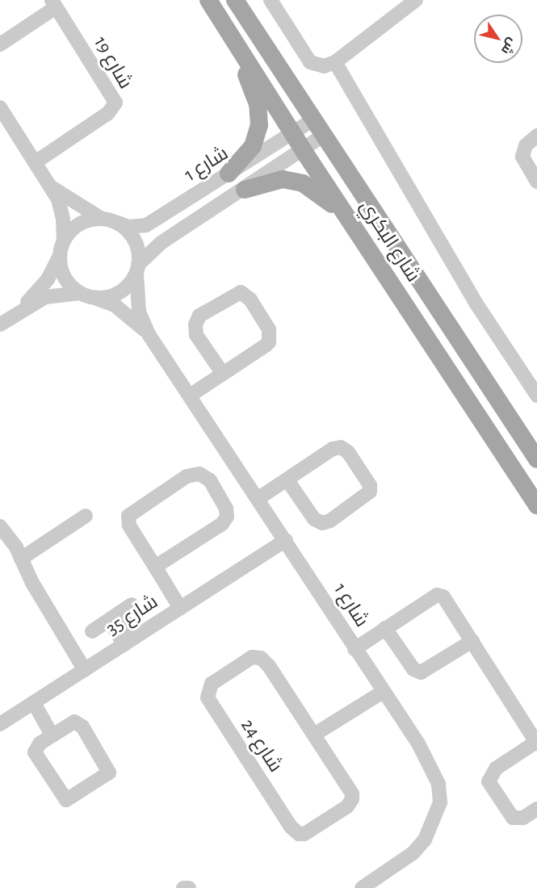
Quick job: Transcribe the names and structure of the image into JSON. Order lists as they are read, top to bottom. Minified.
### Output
{"streets":{"main road":["شارع البكري"],"street":["شارع 19","شارع 1","شارع 35","شارع 24"]},"crossings":[["شارع 1","شارع البكري"],["شارع 1","شارع 35"]],"north":"bottom right"}
